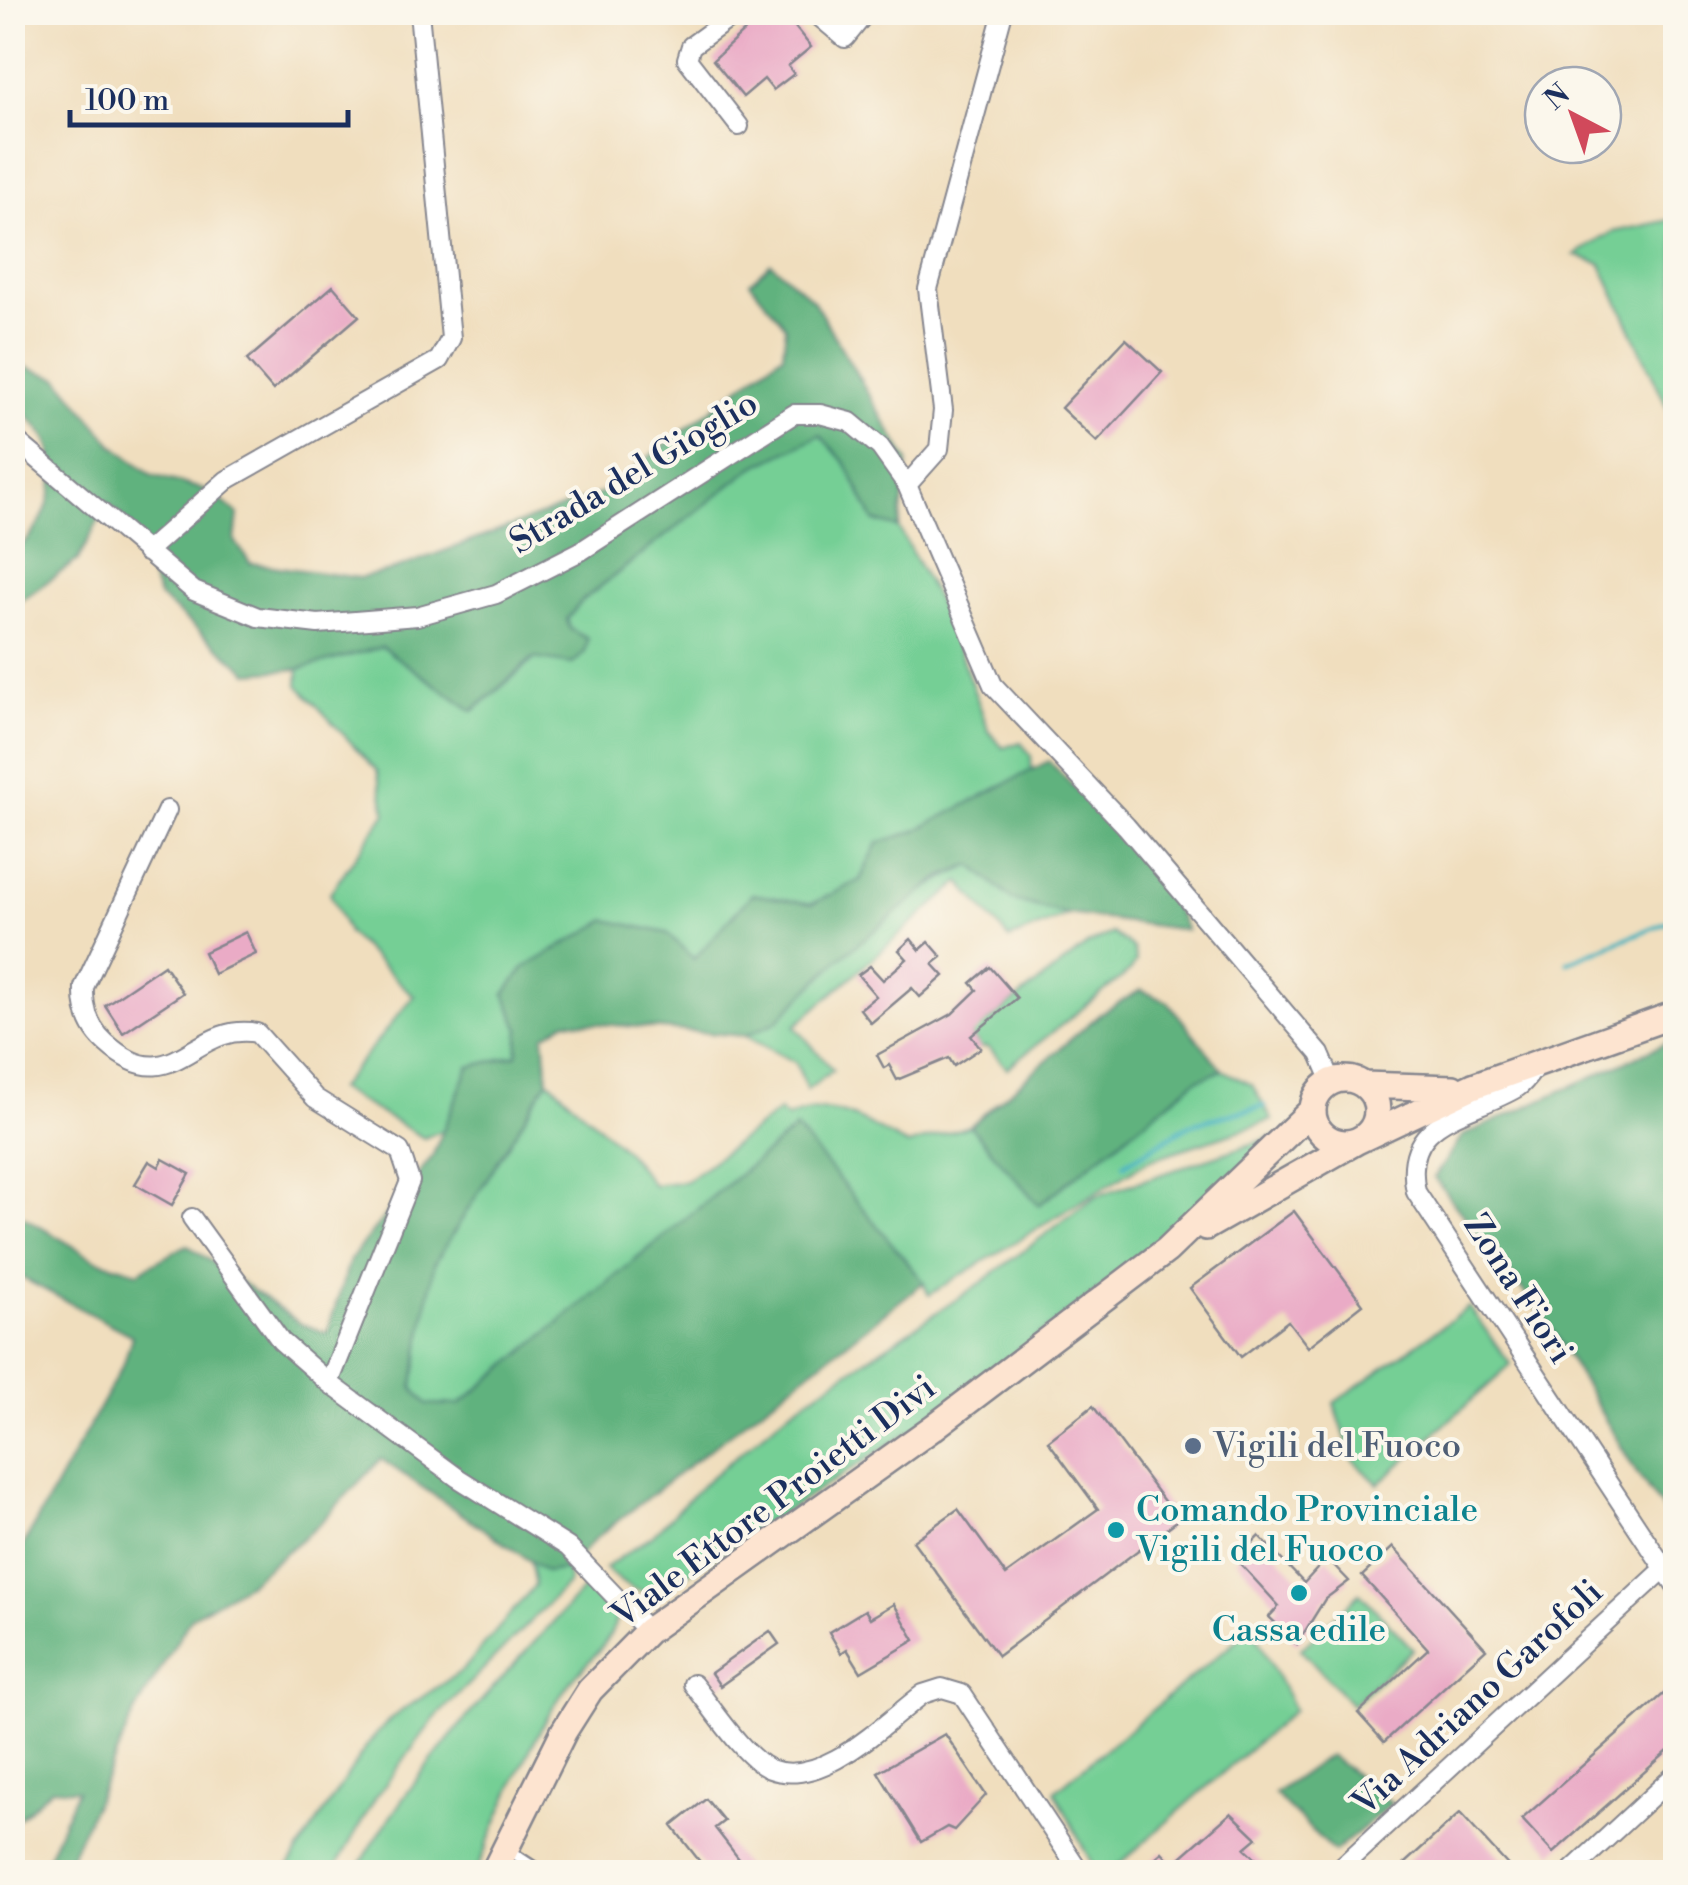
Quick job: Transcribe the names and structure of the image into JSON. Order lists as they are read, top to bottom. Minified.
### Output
{"streets":{"main road":["Viale Ettore Proietti Divi"],"street":["Strada del Gioglio","Zona Fiori","Via Adriano Garofoli"]},"crossings":[["Strada del Gioglio","Viale Ettore Proietti Divi"],["Zona Fiori","Viale Ettore Proietti Divi"],["Zona Fiori","Via Adriano Garofoli"]],"places":["Vigili del Fuoco","Comando Provinciale Vigili del Fuoco","Cassa edile"],"scale_bar":"100 m","north":"top left"}
